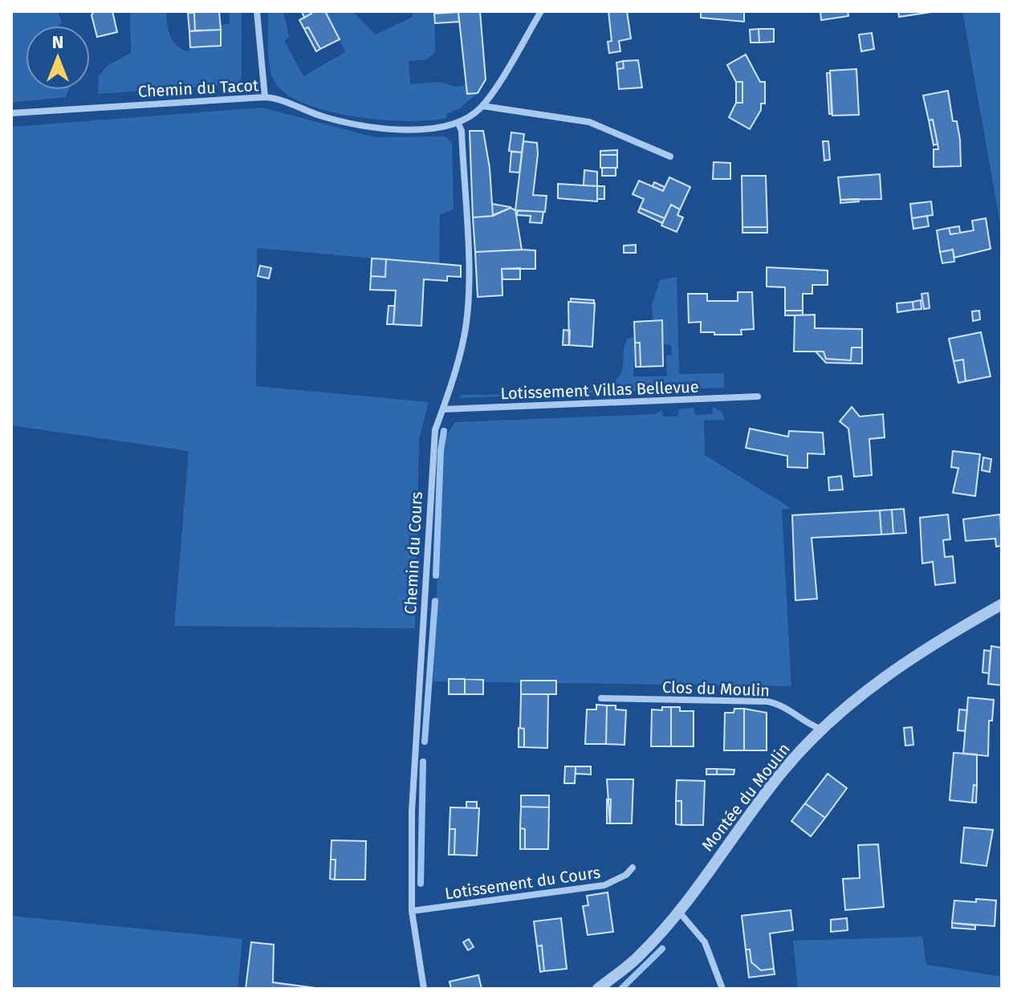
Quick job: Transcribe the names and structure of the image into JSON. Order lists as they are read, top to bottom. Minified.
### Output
{"streets":{"street":["Chemin du Tacot","Lotissement Villas Bellevue","Chemin du Cours","Clos du Moulin","Montée du Moulin","Lotissement du Cours"]},"crossings":[["Chemin du Tacot","Chemin du Cours"],["Lotissement Villas Bellevue","Chemin du Cours"],["Chemin du Cours","Lotissement du Cours"],["Clos du Moulin","Montée du Moulin"]],"north":"top"}
